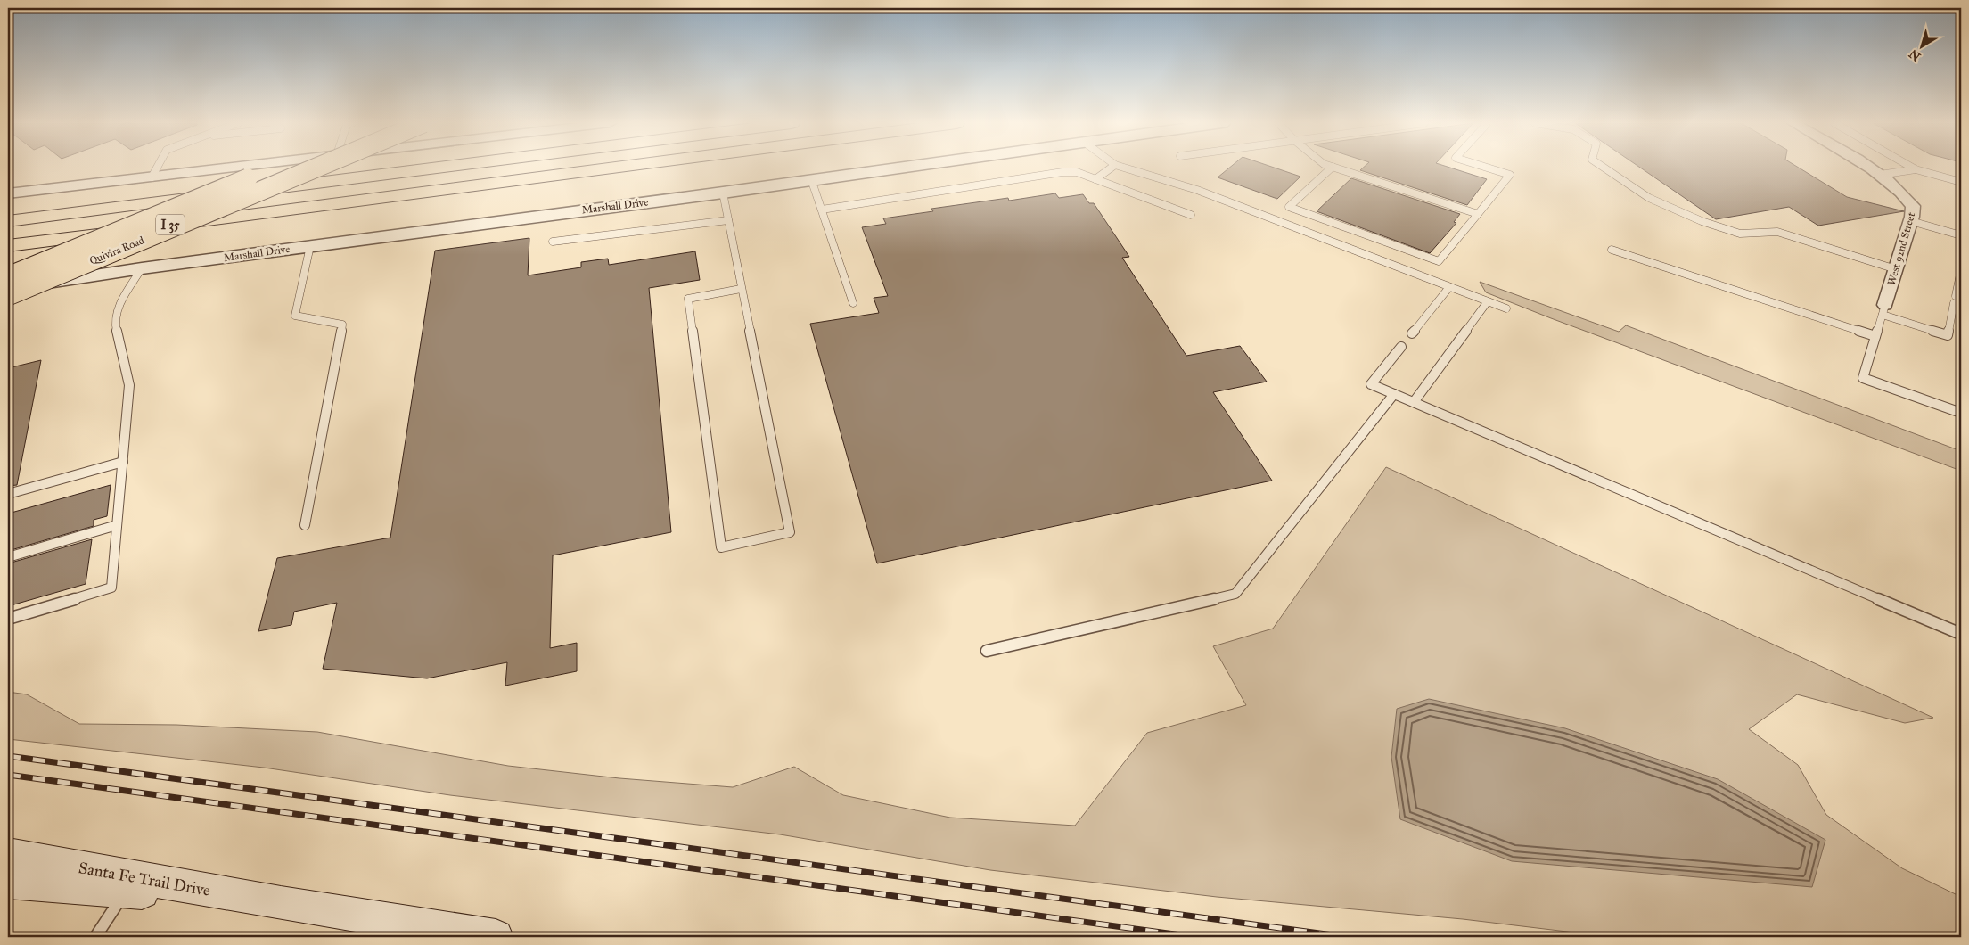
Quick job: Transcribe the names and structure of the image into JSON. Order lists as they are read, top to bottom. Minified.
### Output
{"streets":{"main road":["I 35","Quivira Road","Santa Fe Trail Drive"],"street":["Marshall Drive","West 92nd Street"]},"north":"bottom left"}
